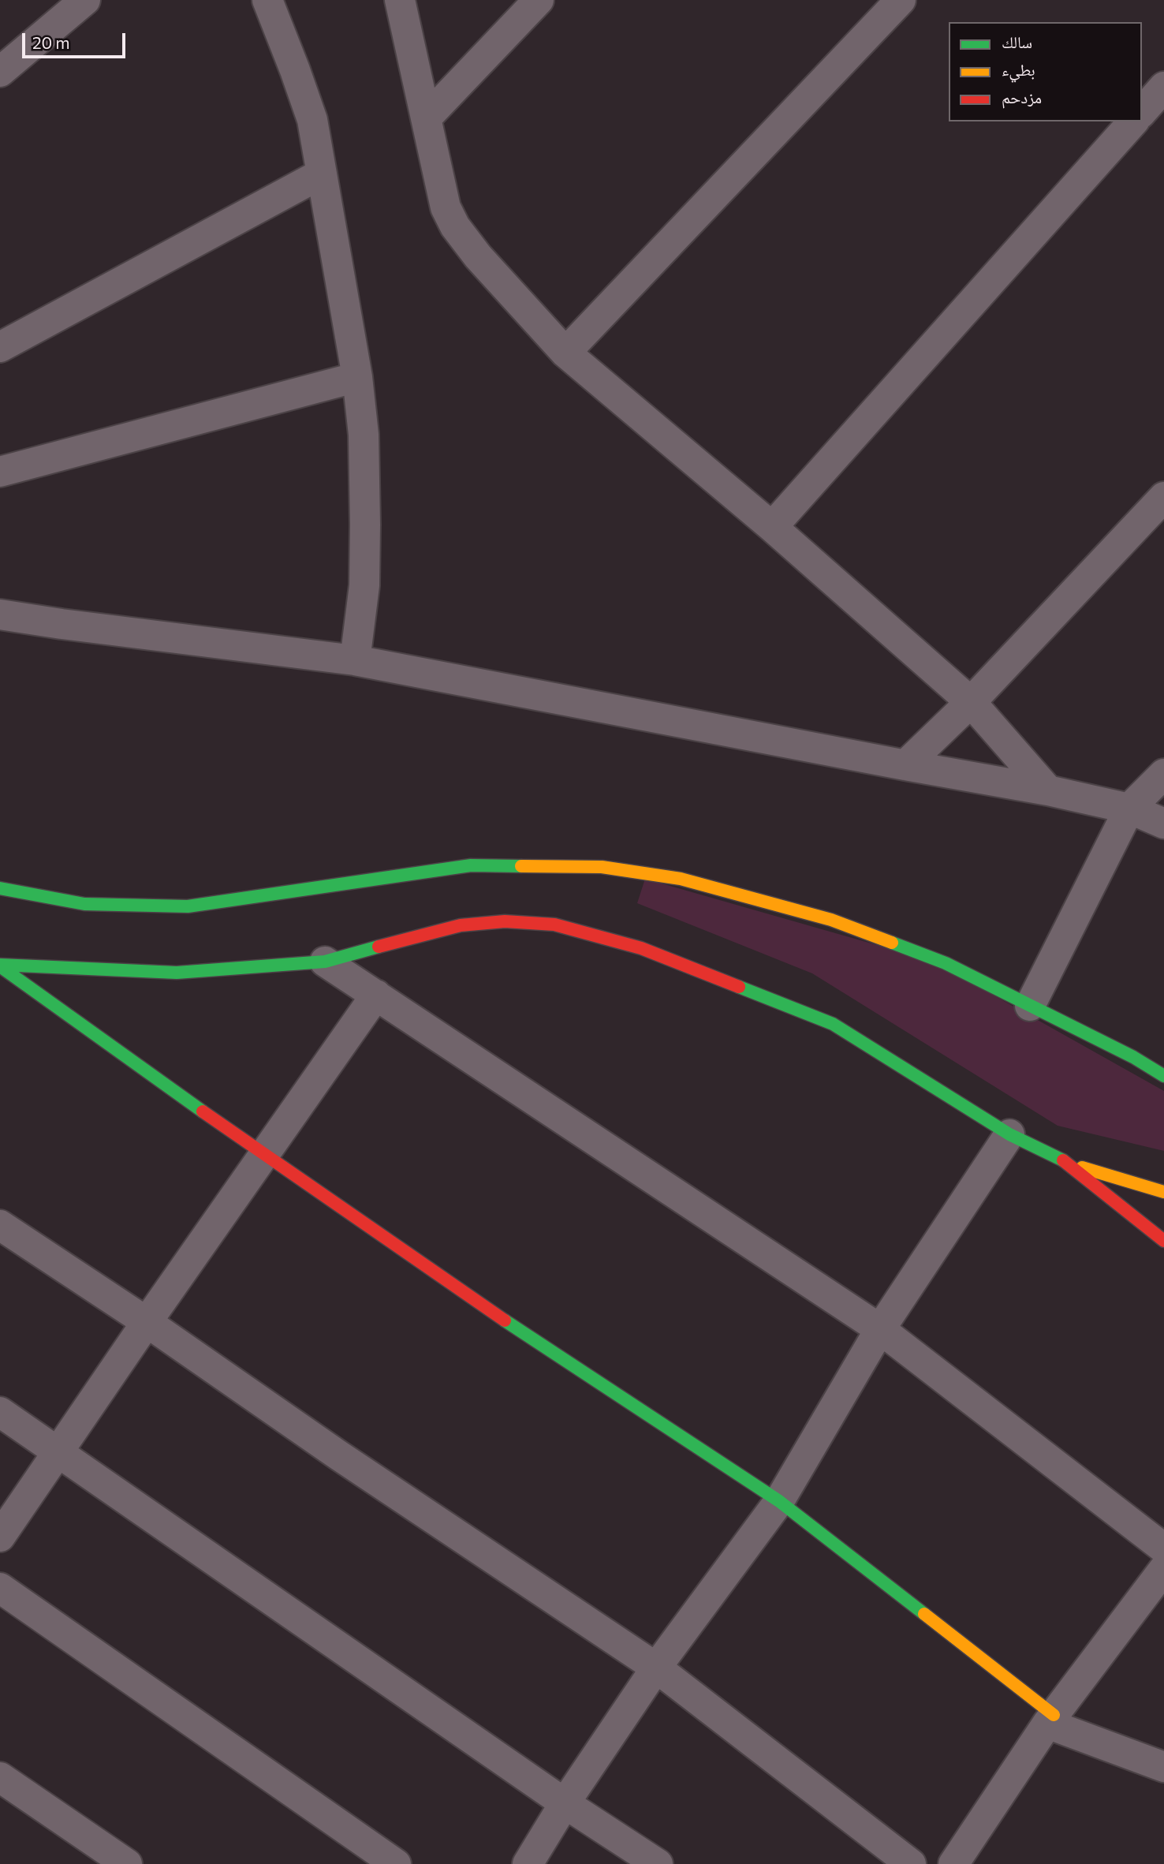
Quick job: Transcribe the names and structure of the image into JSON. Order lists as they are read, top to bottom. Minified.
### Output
{"legend":["سالك","بطيء","مزدحم"],"scale_bar":"20 m"}
